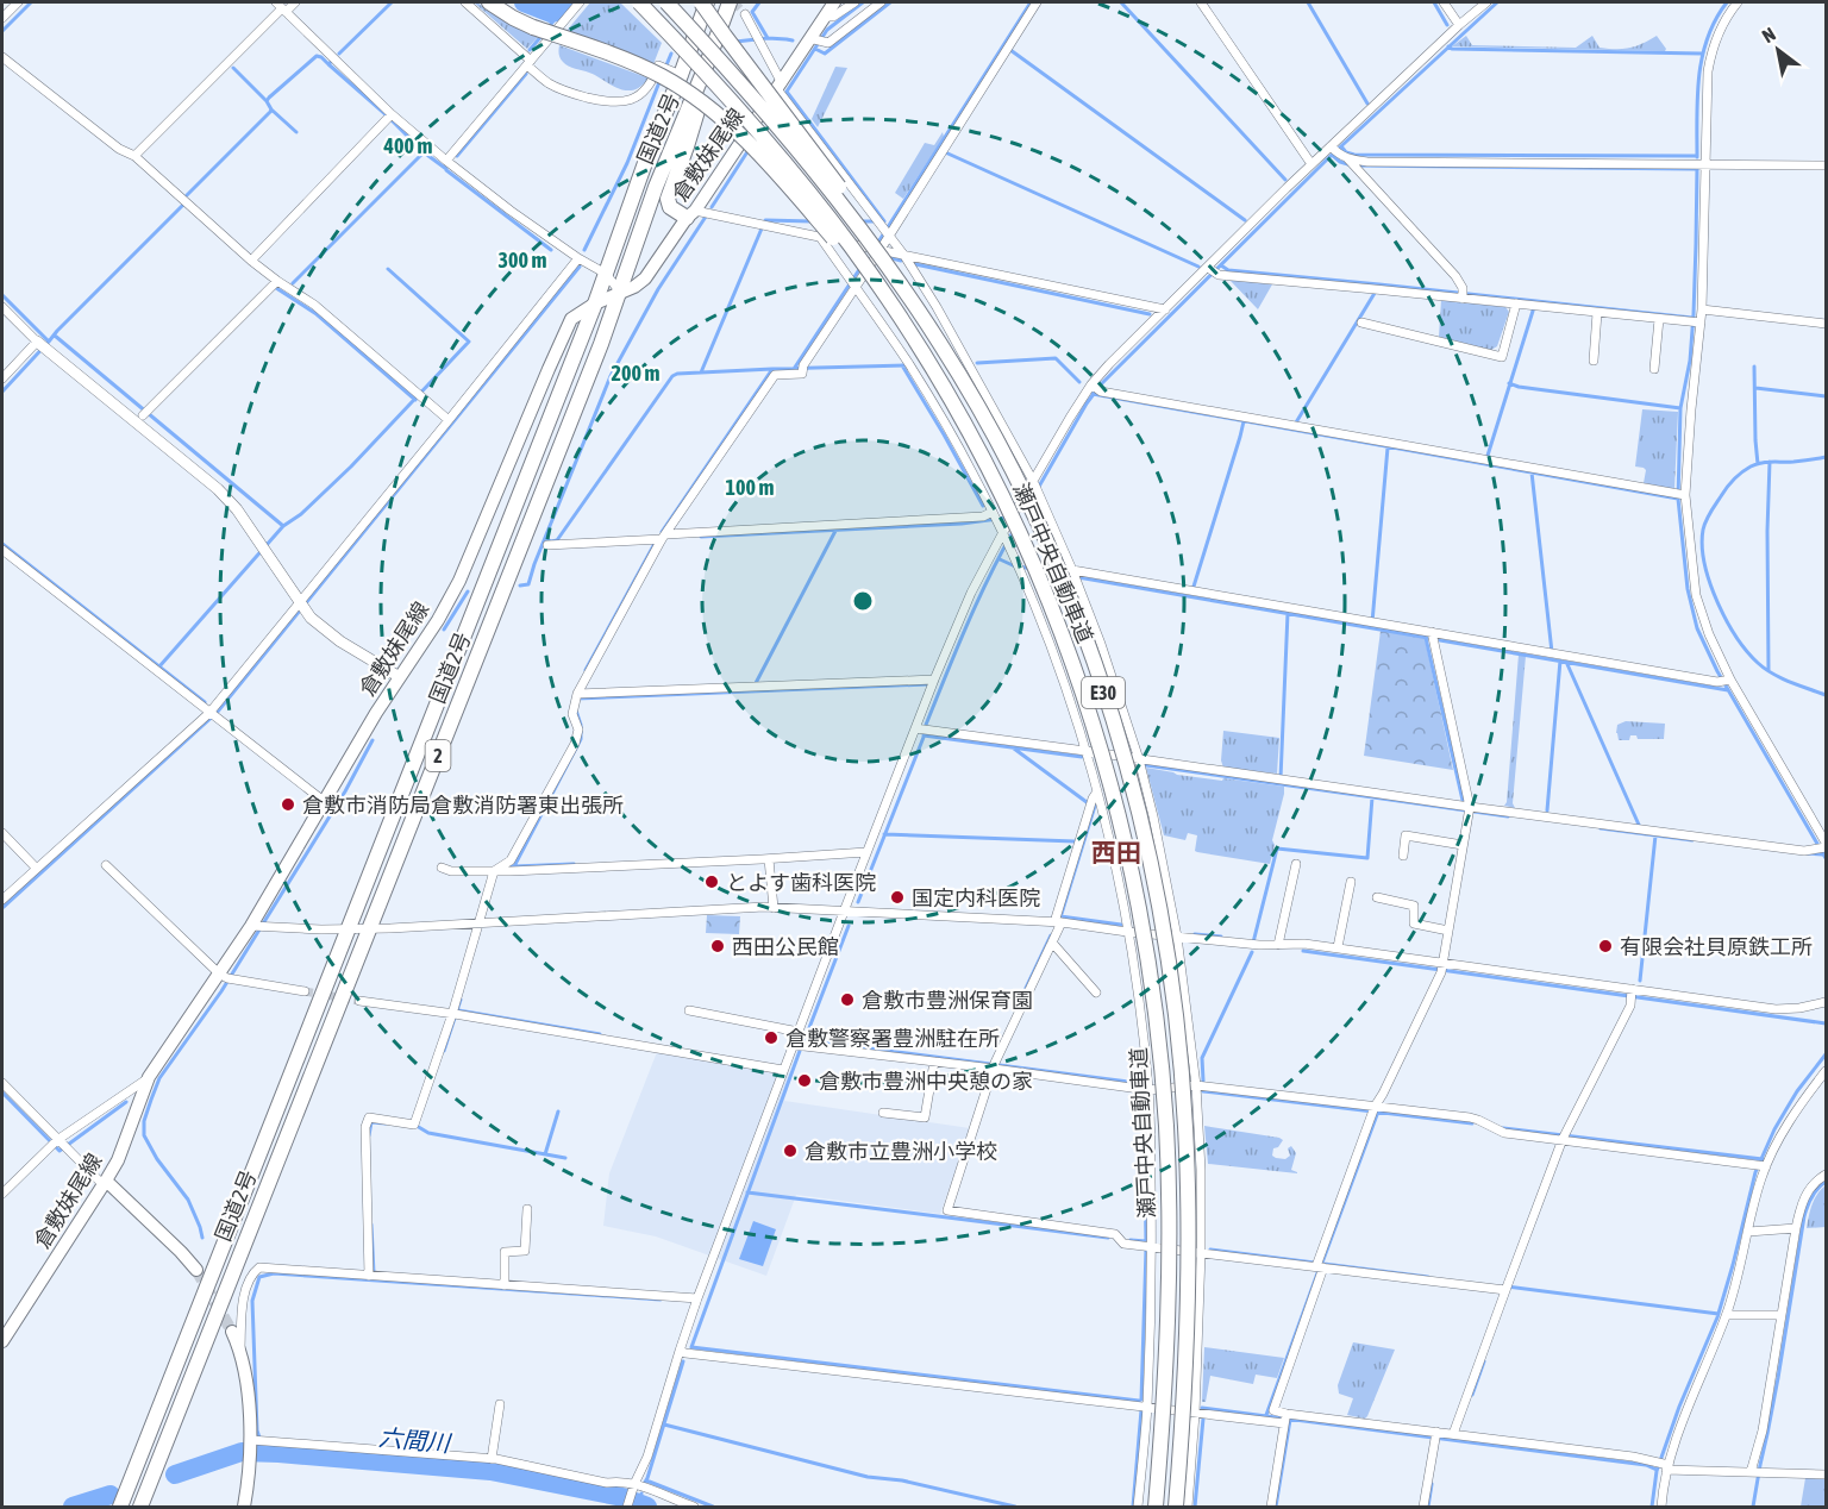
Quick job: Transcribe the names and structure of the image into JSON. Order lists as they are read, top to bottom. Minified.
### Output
{"streets":{"highway":["国道2号","瀬戸中央自動車道","E30","2"],"main road":["倉敷妹尾線"]},"crossings":[["国道2号","倉敷妹尾線"]],"districts":["西田"],"water":["六間川"],"places":["倉敷市消防局倉敷消防署東出張所","とよす歯科医院","国定内科医院","西田公民館","有限会社貝原鉄工所","倉敷市豊洲保育園","倉敷警察署豊洲駐在所","倉敷市豊洲中央憩の家","倉敷市立豊洲小学校"],"north":"top left","rings":["400 m","300 m","200 m","100 m"]}
